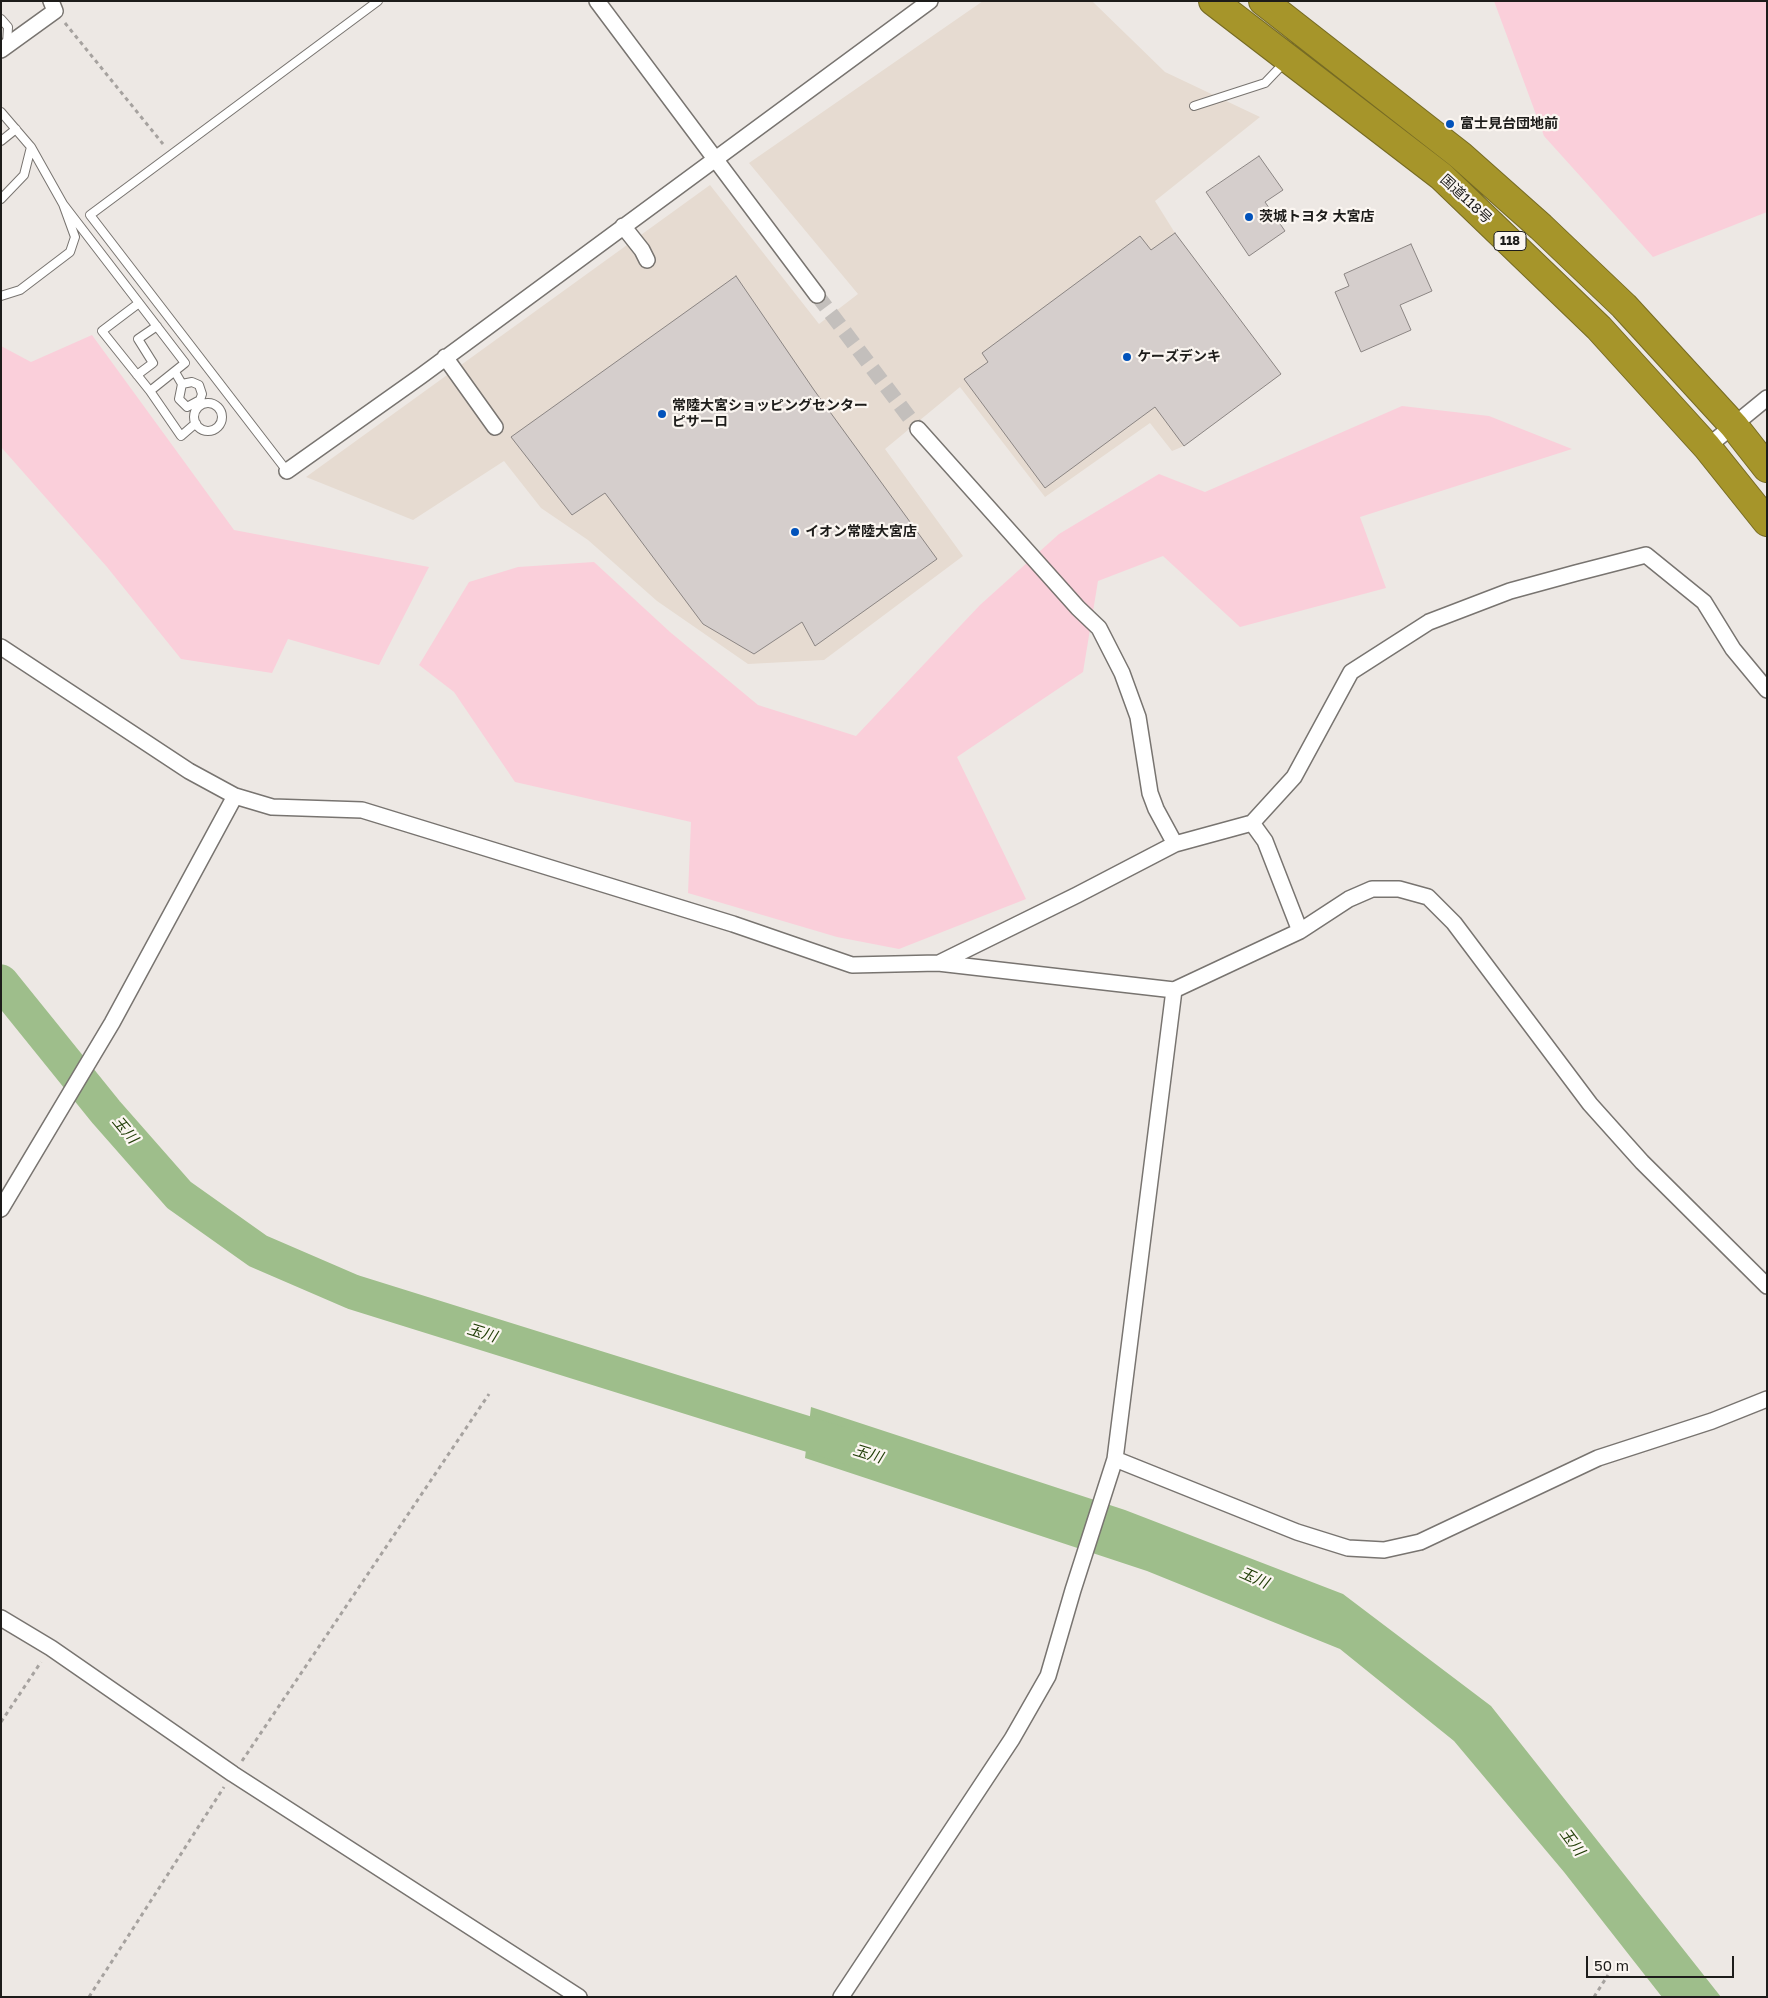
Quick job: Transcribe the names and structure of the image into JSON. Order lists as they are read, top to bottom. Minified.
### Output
{"streets":{"highway":["国道118号","118"]},"water":["玉川"],"places":["富士見台団地前","茨城トヨタ 大宮店","ケーズデンキ","常陸大宮ショッピングセンター ピサーロ","イオン常陸大宮店"],"scale_bar":"50 m"}
